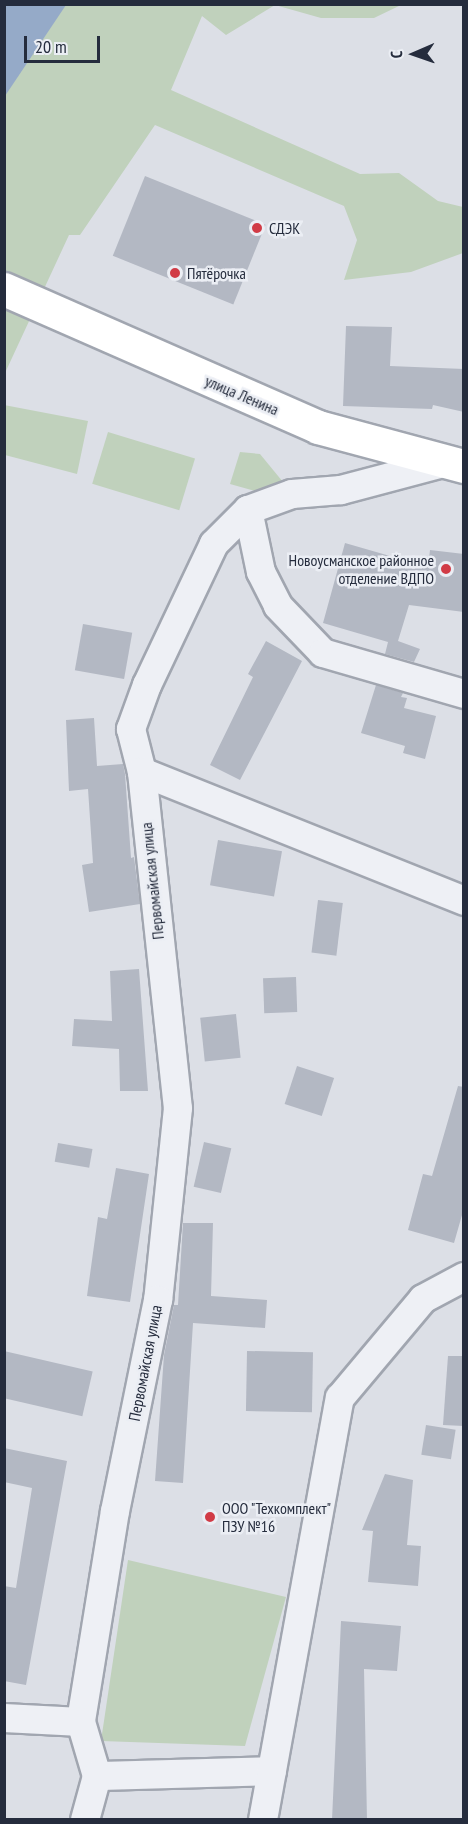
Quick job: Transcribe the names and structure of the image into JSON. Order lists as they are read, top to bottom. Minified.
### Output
{"streets":{"main road":["улица Ленина"],"street":["Первомайская улица"]},"places":["СДЭК","Пятёрочка","Новоусманское районное отделение ВДПО","ООО \"Техкомплект\" ПЗУ №16"],"scale_bar":"20 m","north":"left"}
